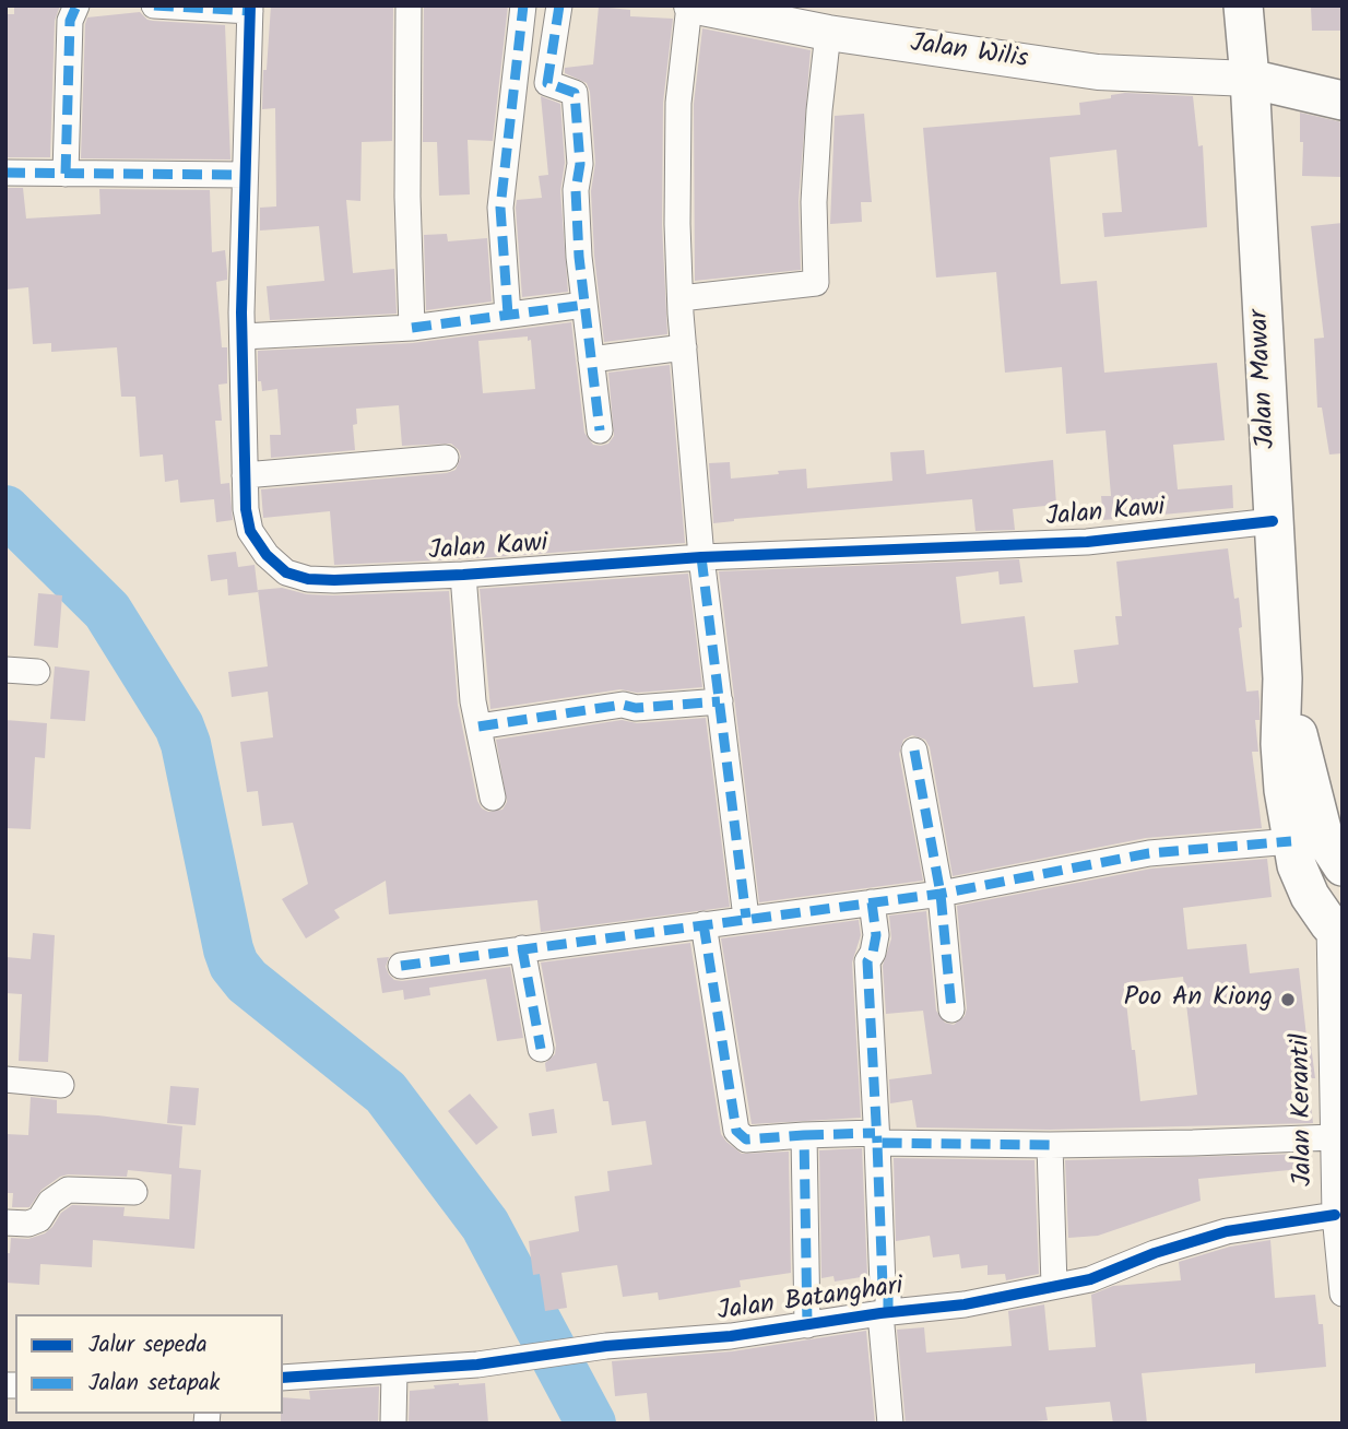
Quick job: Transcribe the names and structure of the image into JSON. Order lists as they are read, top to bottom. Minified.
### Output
{"streets":{"main road":["Jalan Wilis","Jalan Mawar"],"street":["Jalan Kawi","Jalan Kerantil","Jalan Batanghari"]},"crossings":[["Jalan Wilis","Jalan Mawar"],["Jalan Mawar","Jalan Kawi"],["Jalan Mawar","Jalan Kerantil"],["Jalan Kerantil","Jalan Batanghari"]],"places":["Poo An Kiong"],"legend":["Jalur sepeda","Jalan setapak"]}
